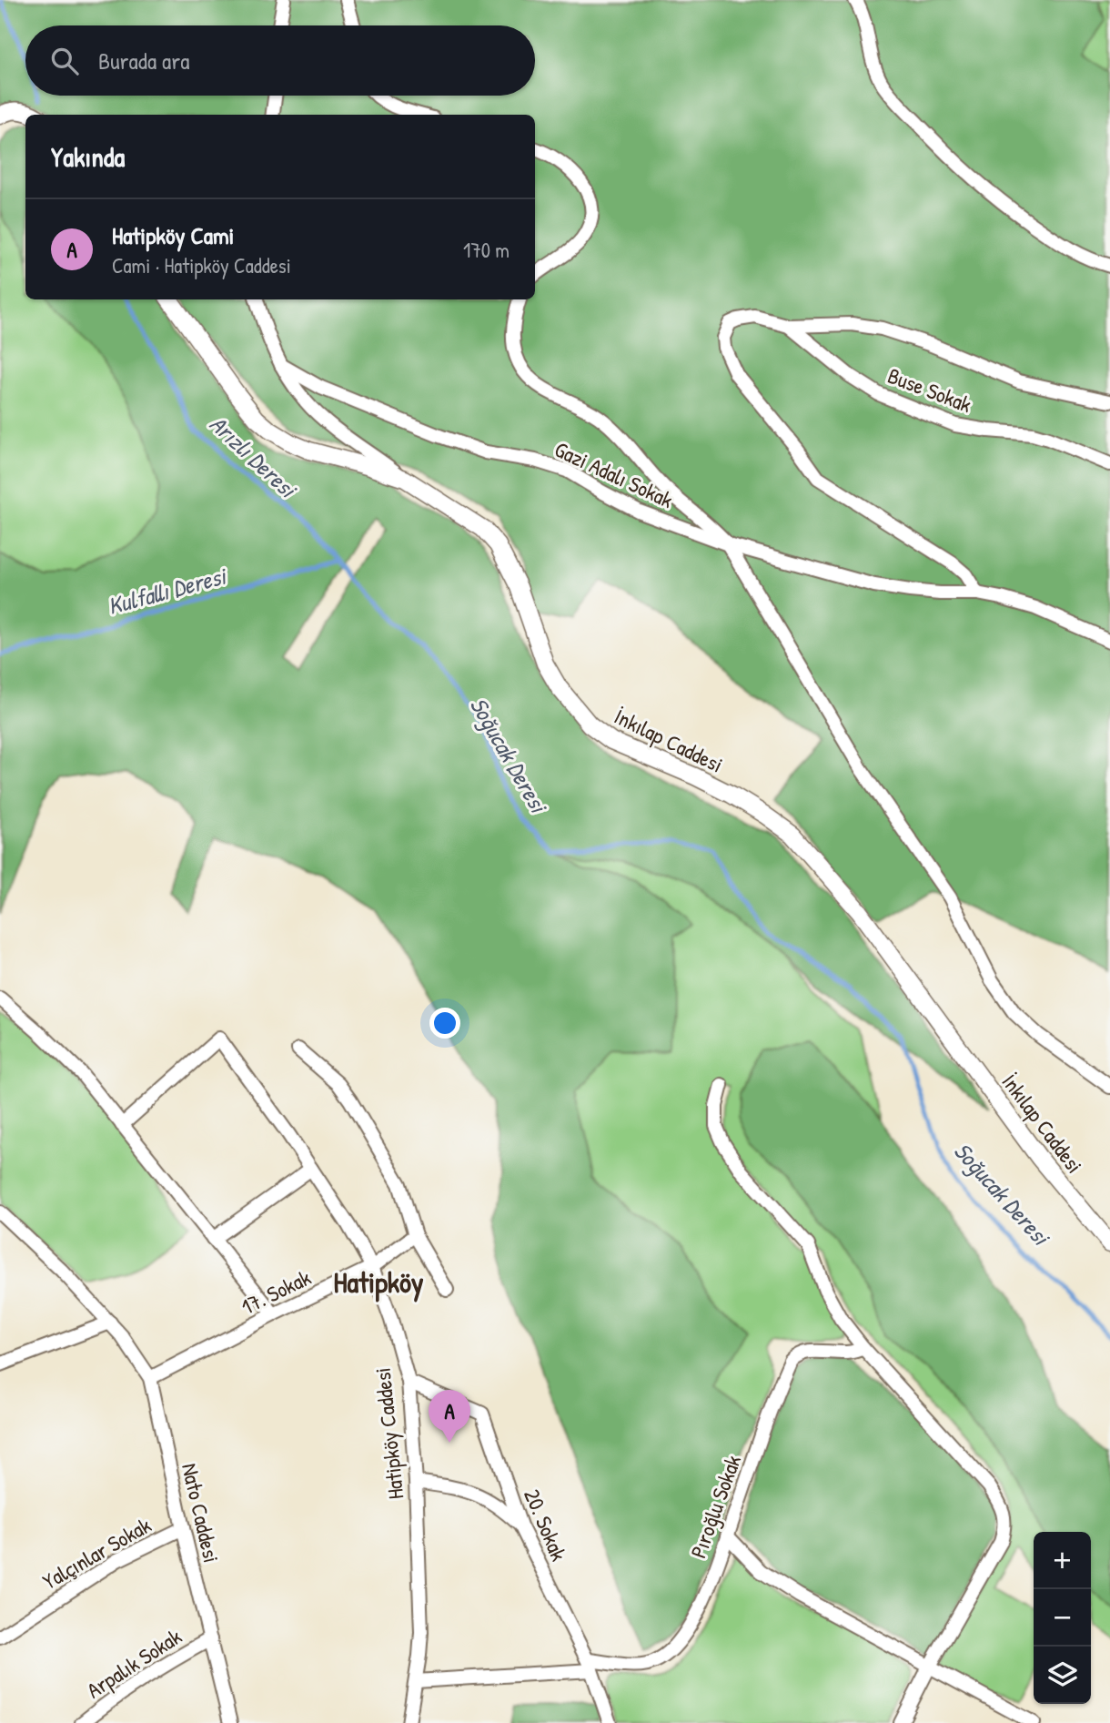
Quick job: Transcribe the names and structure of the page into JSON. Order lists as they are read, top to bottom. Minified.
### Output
{"streets":{"street":["Buse Sokak","Gazi Adalı Sokak","İnkılap Caddesi","17. Sokak","Hatipköy Caddesi","Pıroğlu Sokak","Nato Caddesi","20. Sokak","Yalçınlar Sokak","Arpalık Sokak"]},"crossings":[["17. Sokak","Hatipköy Caddesi"],["17. Sokak","Nato Caddesi"],["Hatipköy Caddesi","Pıroğlu Sokak"],["Hatipköy Caddesi","20. Sokak"],["Pıroğlu Sokak","20. Sokak"],["Nato Caddesi","Yalçınlar Sokak"],["Nato Caddesi","Arpalık Sokak"]],"districts":["Hatipköy"],"water":["Arızlı Deresi","Kulfallı Deresi","Soğucak Deresi"],"page":{"search":"Burada ara","heading":"Yakında","list":[{"mark":"A","name":"Hatipköy Cami","note":"Cami · Hatipköy Caddesi","value":"170 m"}],"pins":"A","map_buttons":["+","−"]}}
